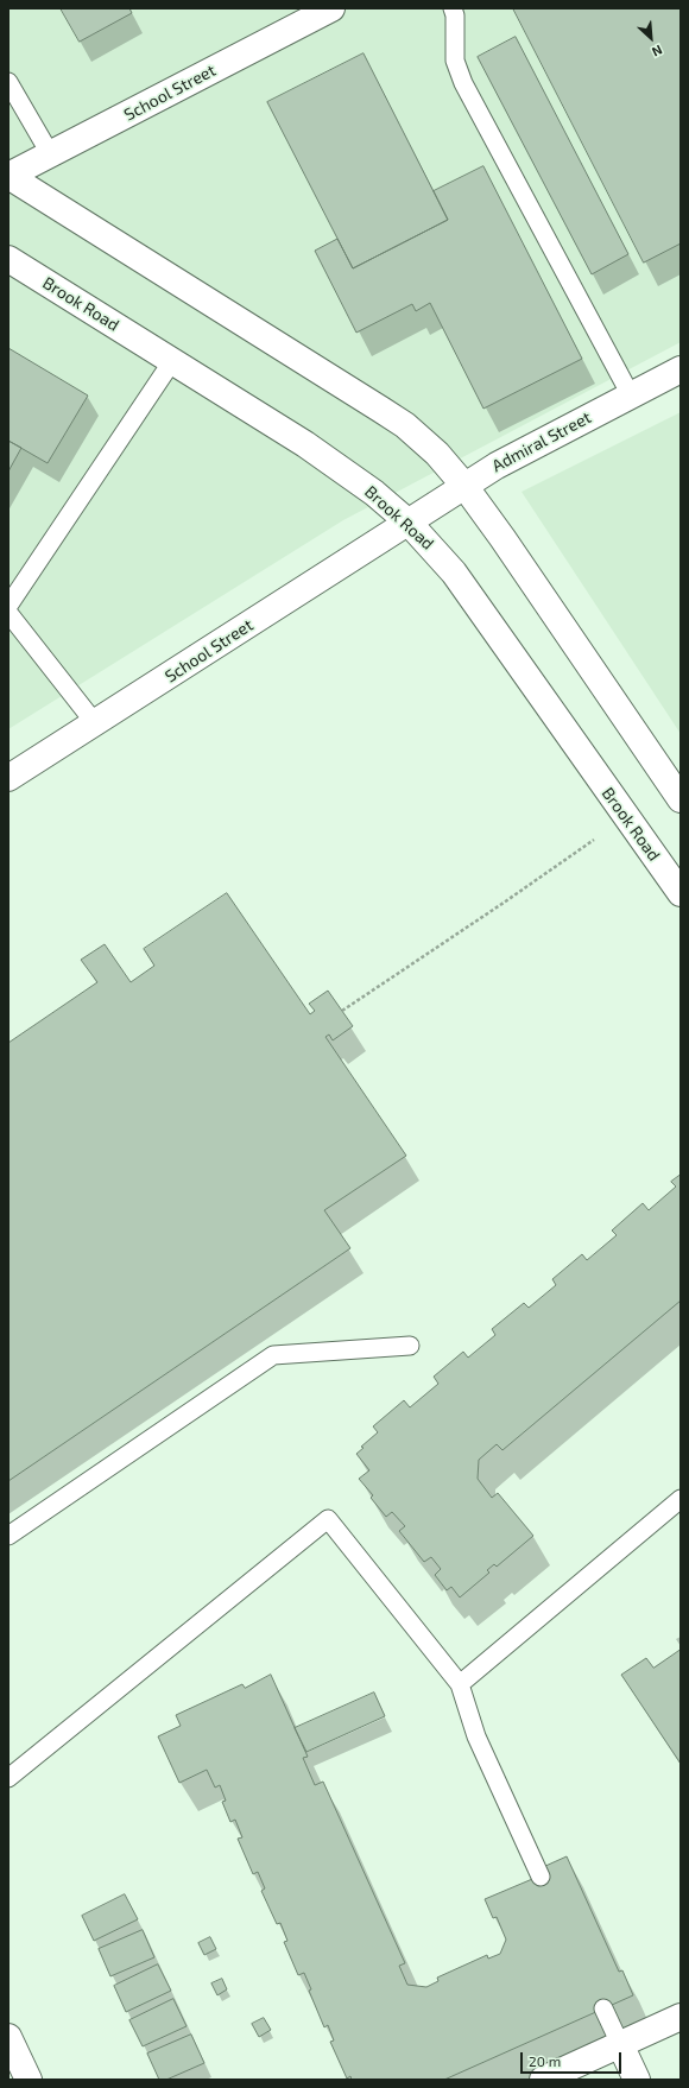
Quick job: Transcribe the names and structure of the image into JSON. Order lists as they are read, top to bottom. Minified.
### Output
{"streets":{"main road":["School Street","Brook Road","Admiral Street"]},"crossings":[["School Street","Brook Road"],["School Street","Admiral Street"],["Brook Road","Admiral Street"]],"scale_bar":"20 m","north":"bottom right"}
